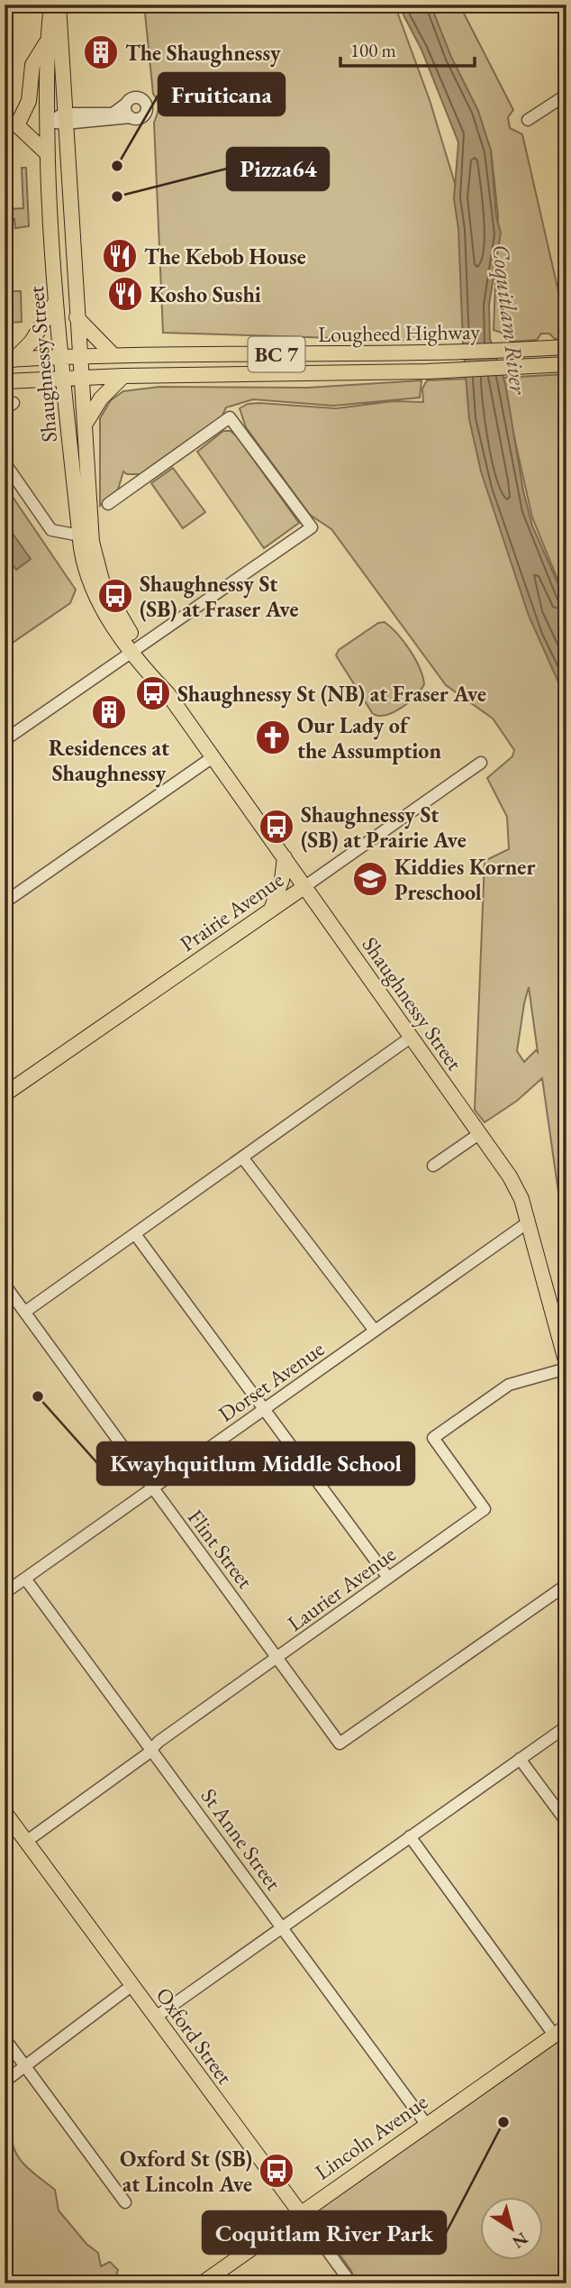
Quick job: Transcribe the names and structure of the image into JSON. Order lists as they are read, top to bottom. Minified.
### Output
{"streets":{"main road":["Lougheed Highway","BC 7","Shaughnessy Street","Prairie Avenue","Oxford Street","Lincoln Avenue"],"street":["Dorset Avenue","Flint Street","Laurier Avenue","St Anne Street"]},"crossings":[["Lougheed Highway","Shaughnessy Street"],["Shaughnessy Street","Prairie Avenue"],["Shaughnessy Street","Dorset Avenue"],["Shaughnessy Street","Laurier Avenue"],["Dorset Avenue","Flint Street"],["Dorset Avenue","St Anne Street"],["Flint Street","Laurier Avenue"],["Laurier Avenue","St Anne Street"],["Laurier Avenue","Oxford Street"],["St Anne Street","Lincoln Avenue"],["Oxford Street","Lincoln Avenue"]],"water":["Coquitlam River"],"places":{"building":["The Shaughnessy","Residences at Shaughnessy"],"other":["Fruiticana","Pizza64","Kwayhquitlum Middle School","Coquitlam River Park"],"restaurant":["The Kebob House","Kosho Sushi"],"bus stop":["Shaughnessy St (SB) at Fraser Ave","Shaughnessy St (NB) at Fraser Ave","Shaughnessy St (SB) at Prairie Ave","Oxford St (SB) at Lincoln Ave"],"church":["Our Lady of the Assumption"],"school or university":["Kiddies Korner Preschool"]},"scale_bar":"100 m","north":"bottom right"}
